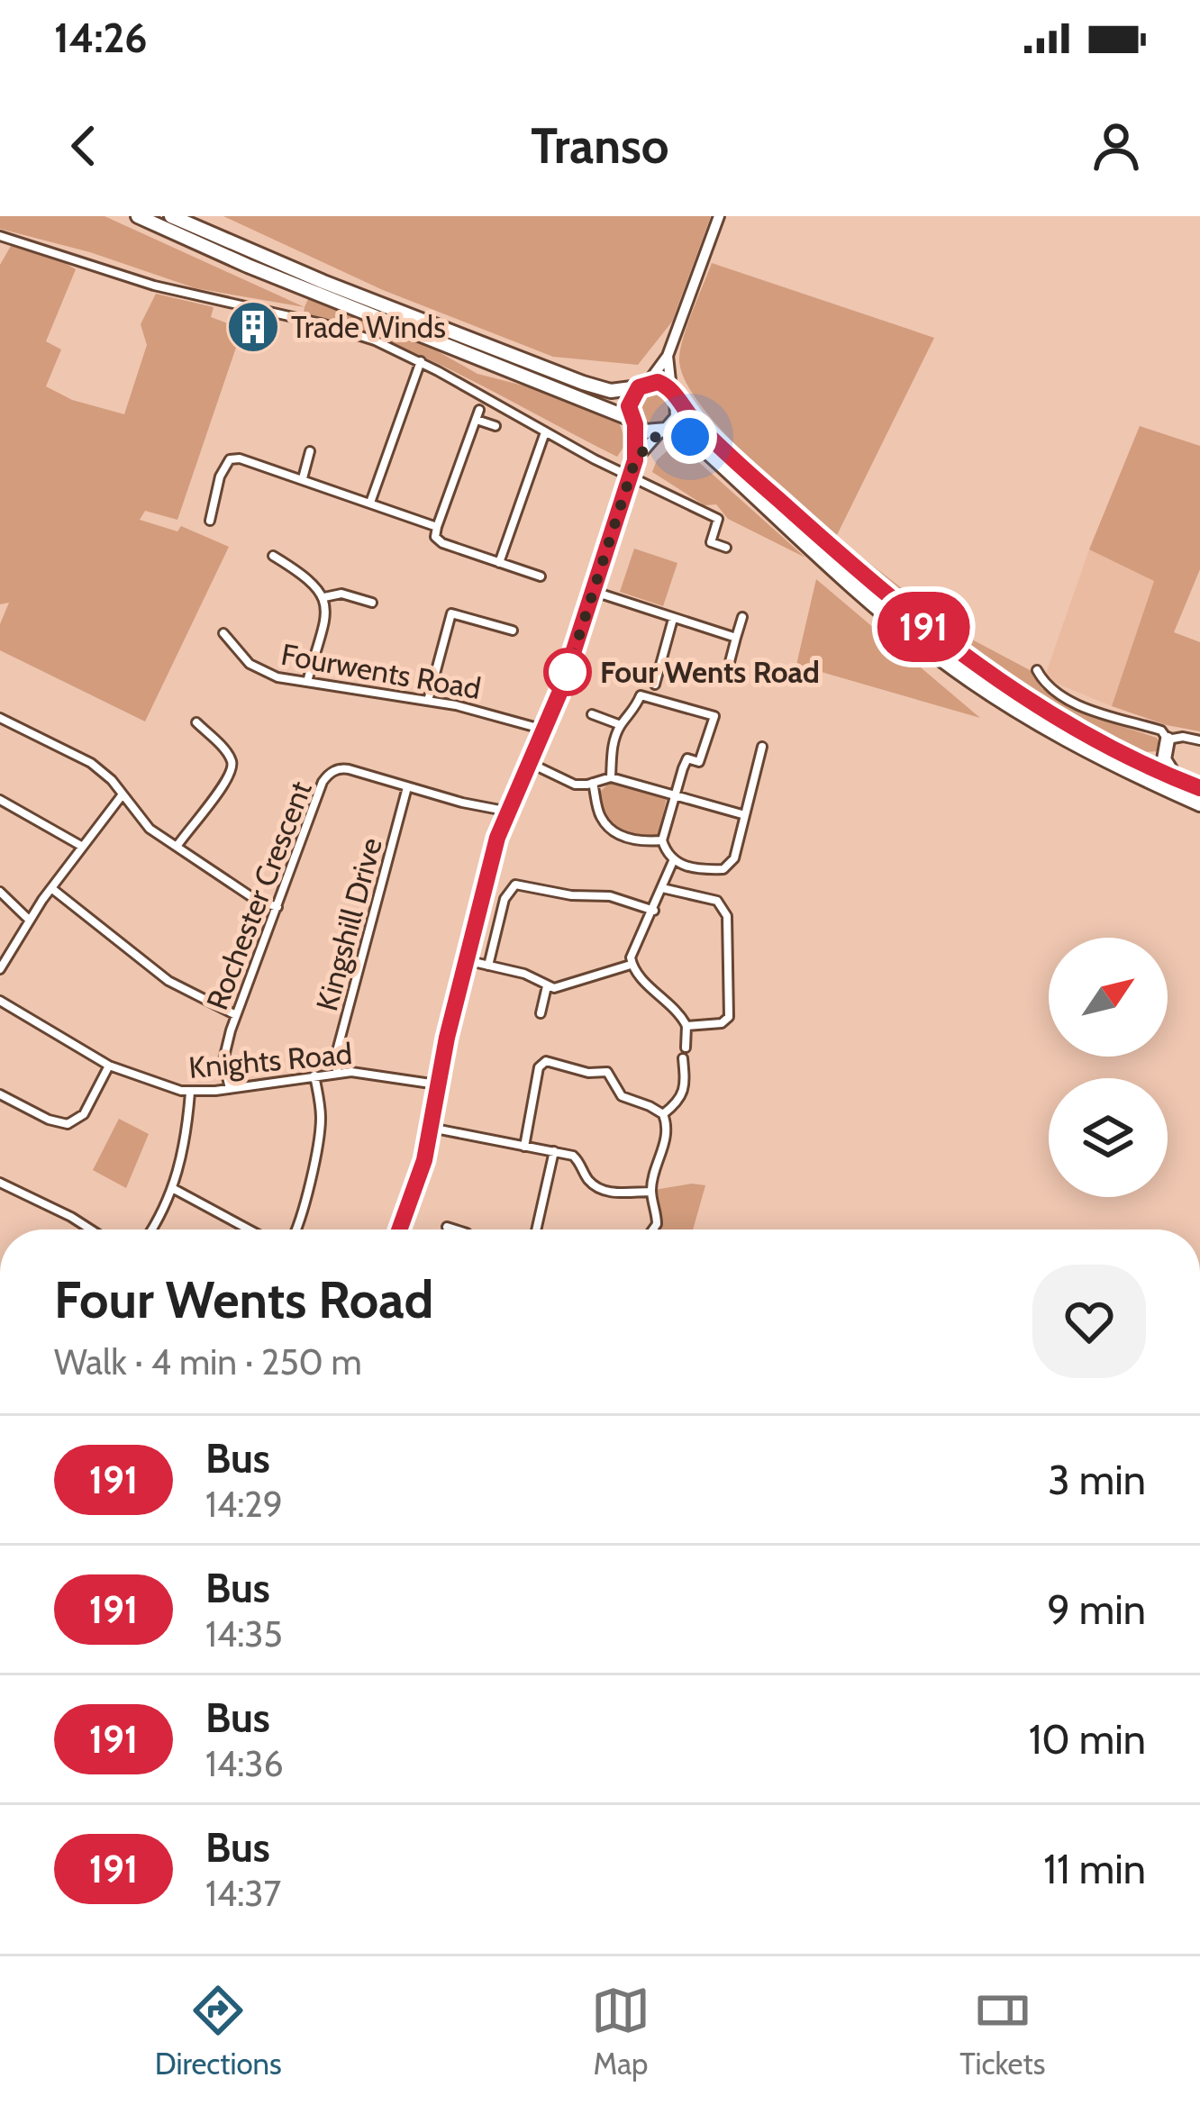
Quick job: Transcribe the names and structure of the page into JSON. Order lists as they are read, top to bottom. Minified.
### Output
{"streets":{"street":["Fourwents Road","Rochester Crescent","Kingshill Drive","Knights Road"]},"crossings":[["Rochester Crescent","Kingshill Drive"],["Rochester Crescent","Knights Road"],["Kingshill Drive","Knights Road"]],"places":{"building":["Trade Winds"],"other":["Four Wents Road"]},"lines":["bus line 191"],"north":"top right","page":{"status":"14:26","header":"Transo","on_map":"191","heading":["Four Wents Road","Walk · 4 min · 250 m"],"list":[{"mark":"191","name":"Bus","note":"14:29","value":"3 min"},{"mark":"191","name":"Bus","note":"14:35","value":"9 min"},{"mark":"191","name":"Bus","note":"14:36","value":"10 min"},{"mark":"191","name":"Bus","note":"14:37","value":"11 min"}],"tabs":["Directions","Map","Tickets"]}}
